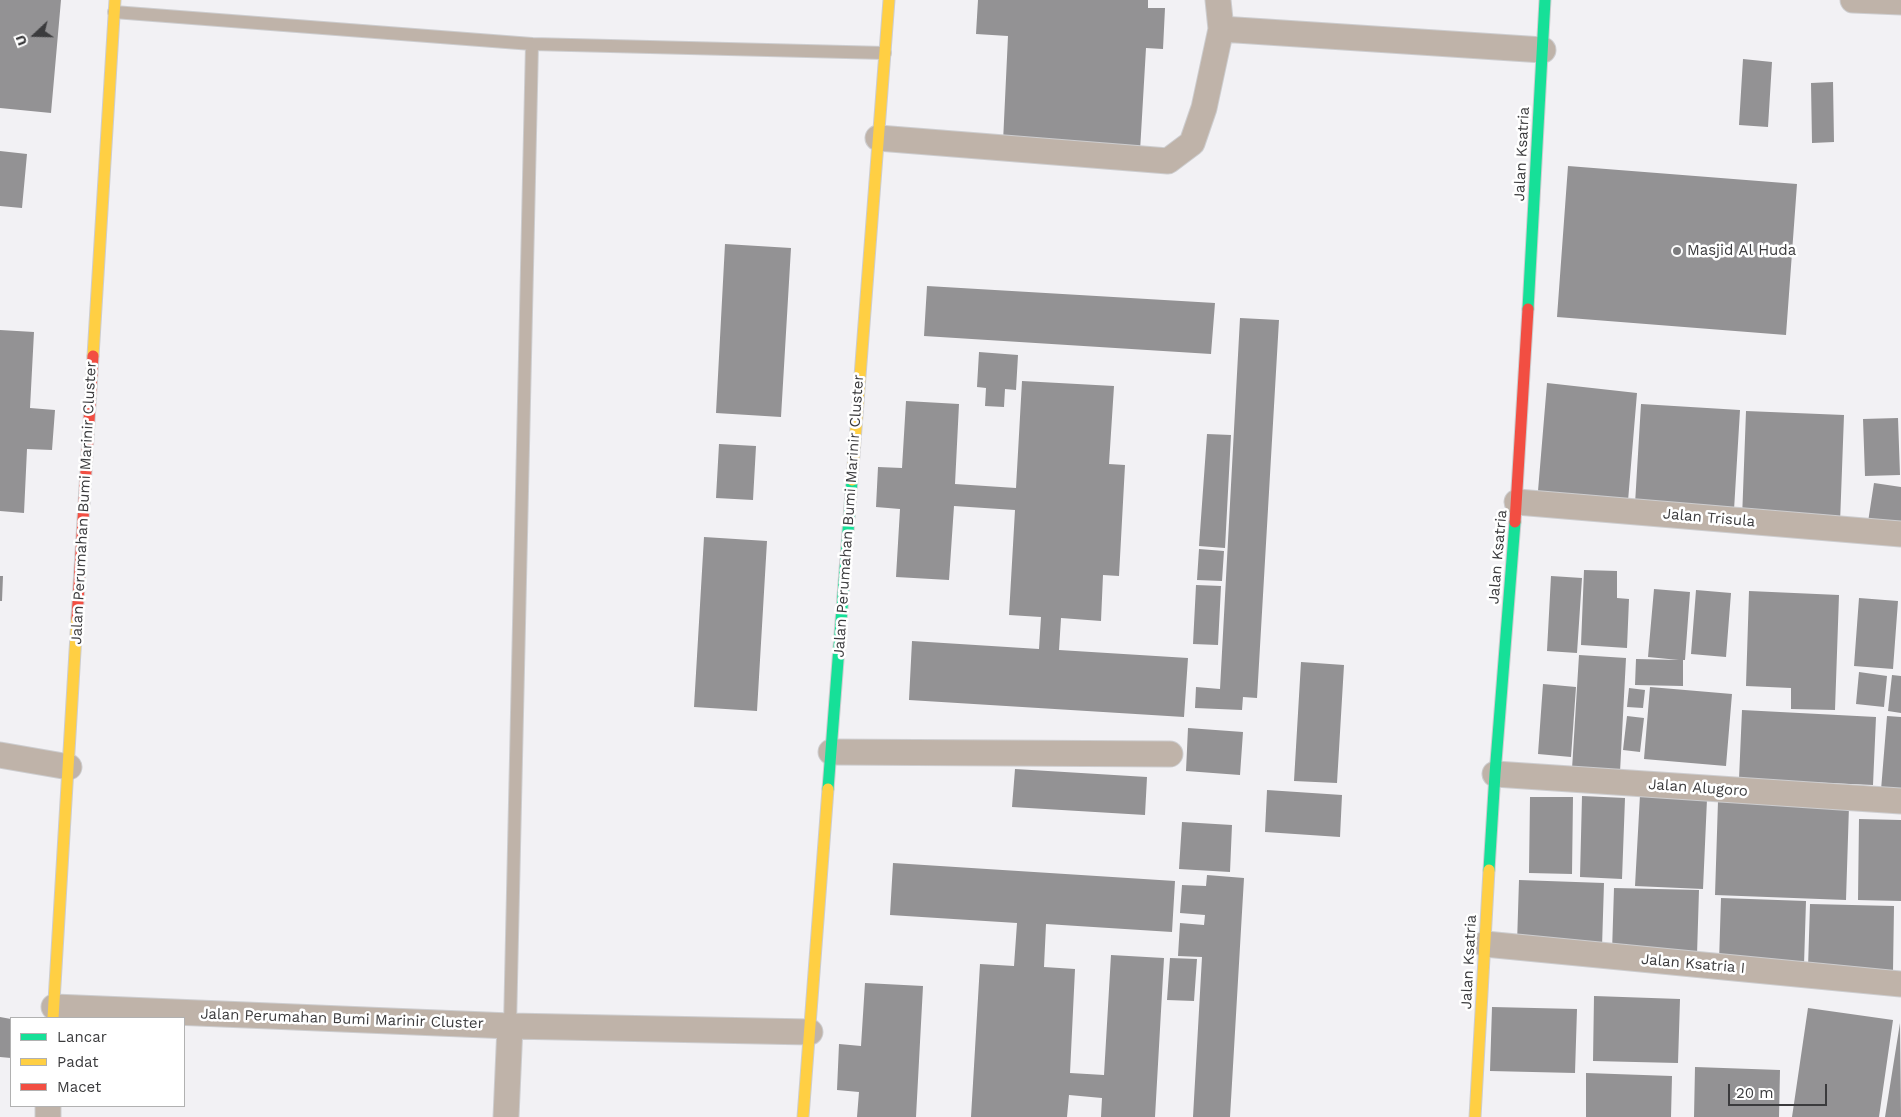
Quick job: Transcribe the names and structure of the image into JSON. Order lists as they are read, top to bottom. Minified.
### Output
{"streets":{"street":["Jalan Ksatria","Jalan Perumahan Bumi Marinir Cluster","Jalan Trisula","Jalan Alugoro","Jalan Ksatria I"]},"crossings":[["Jalan Ksatria","Jalan Trisula"],["Jalan Ksatria","Jalan Alugoro"],["Jalan Ksatria","Jalan Ksatria I"]],"places":["Masjid Al Huda"],"legend":["Lancar","Padat","Macet"],"scale_bar":"20 m","north":"left"}
